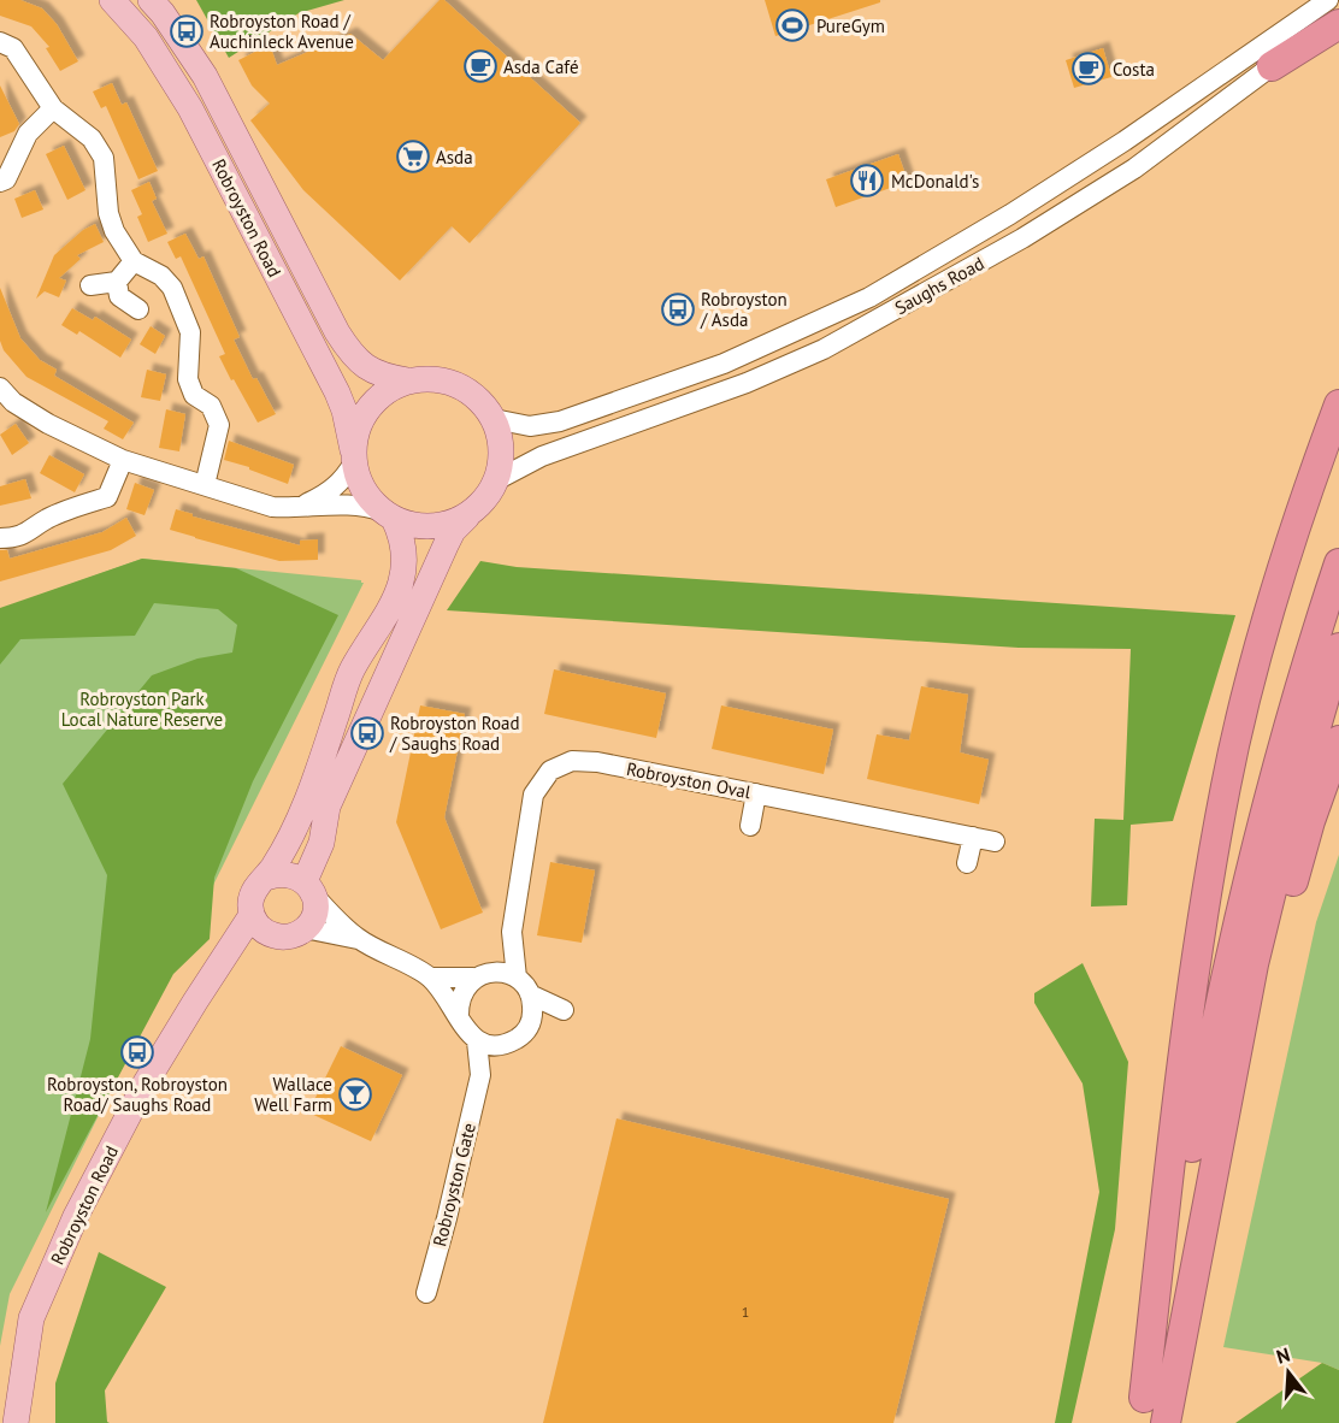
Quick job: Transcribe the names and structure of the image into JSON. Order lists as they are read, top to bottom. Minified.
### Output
{"streets":{"main road":["Robroyston Road"],"street":["Saughs Road","Robroyston Oval","Robroyston Gate"]},"crossings":[["Robroyston Road","Saughs Road"]],"parks":["Robroyston Park Local Nature Reserve"],"places":{"sports":["PureGym"],"bus stop":["Robroyston Road / Auchinleck Avenue","Robroyston / Asda","Robroyston Road / Saughs Road","Robroyston, Robroyston Road/ Saughs Road"],"cafe":["Asda Café","Costa"],"supermarket":["Asda"],"restaurant":["McDonald's"],"bar":["Wallace Well Farm"]},"house_numbers":["1"],"north":"top"}
